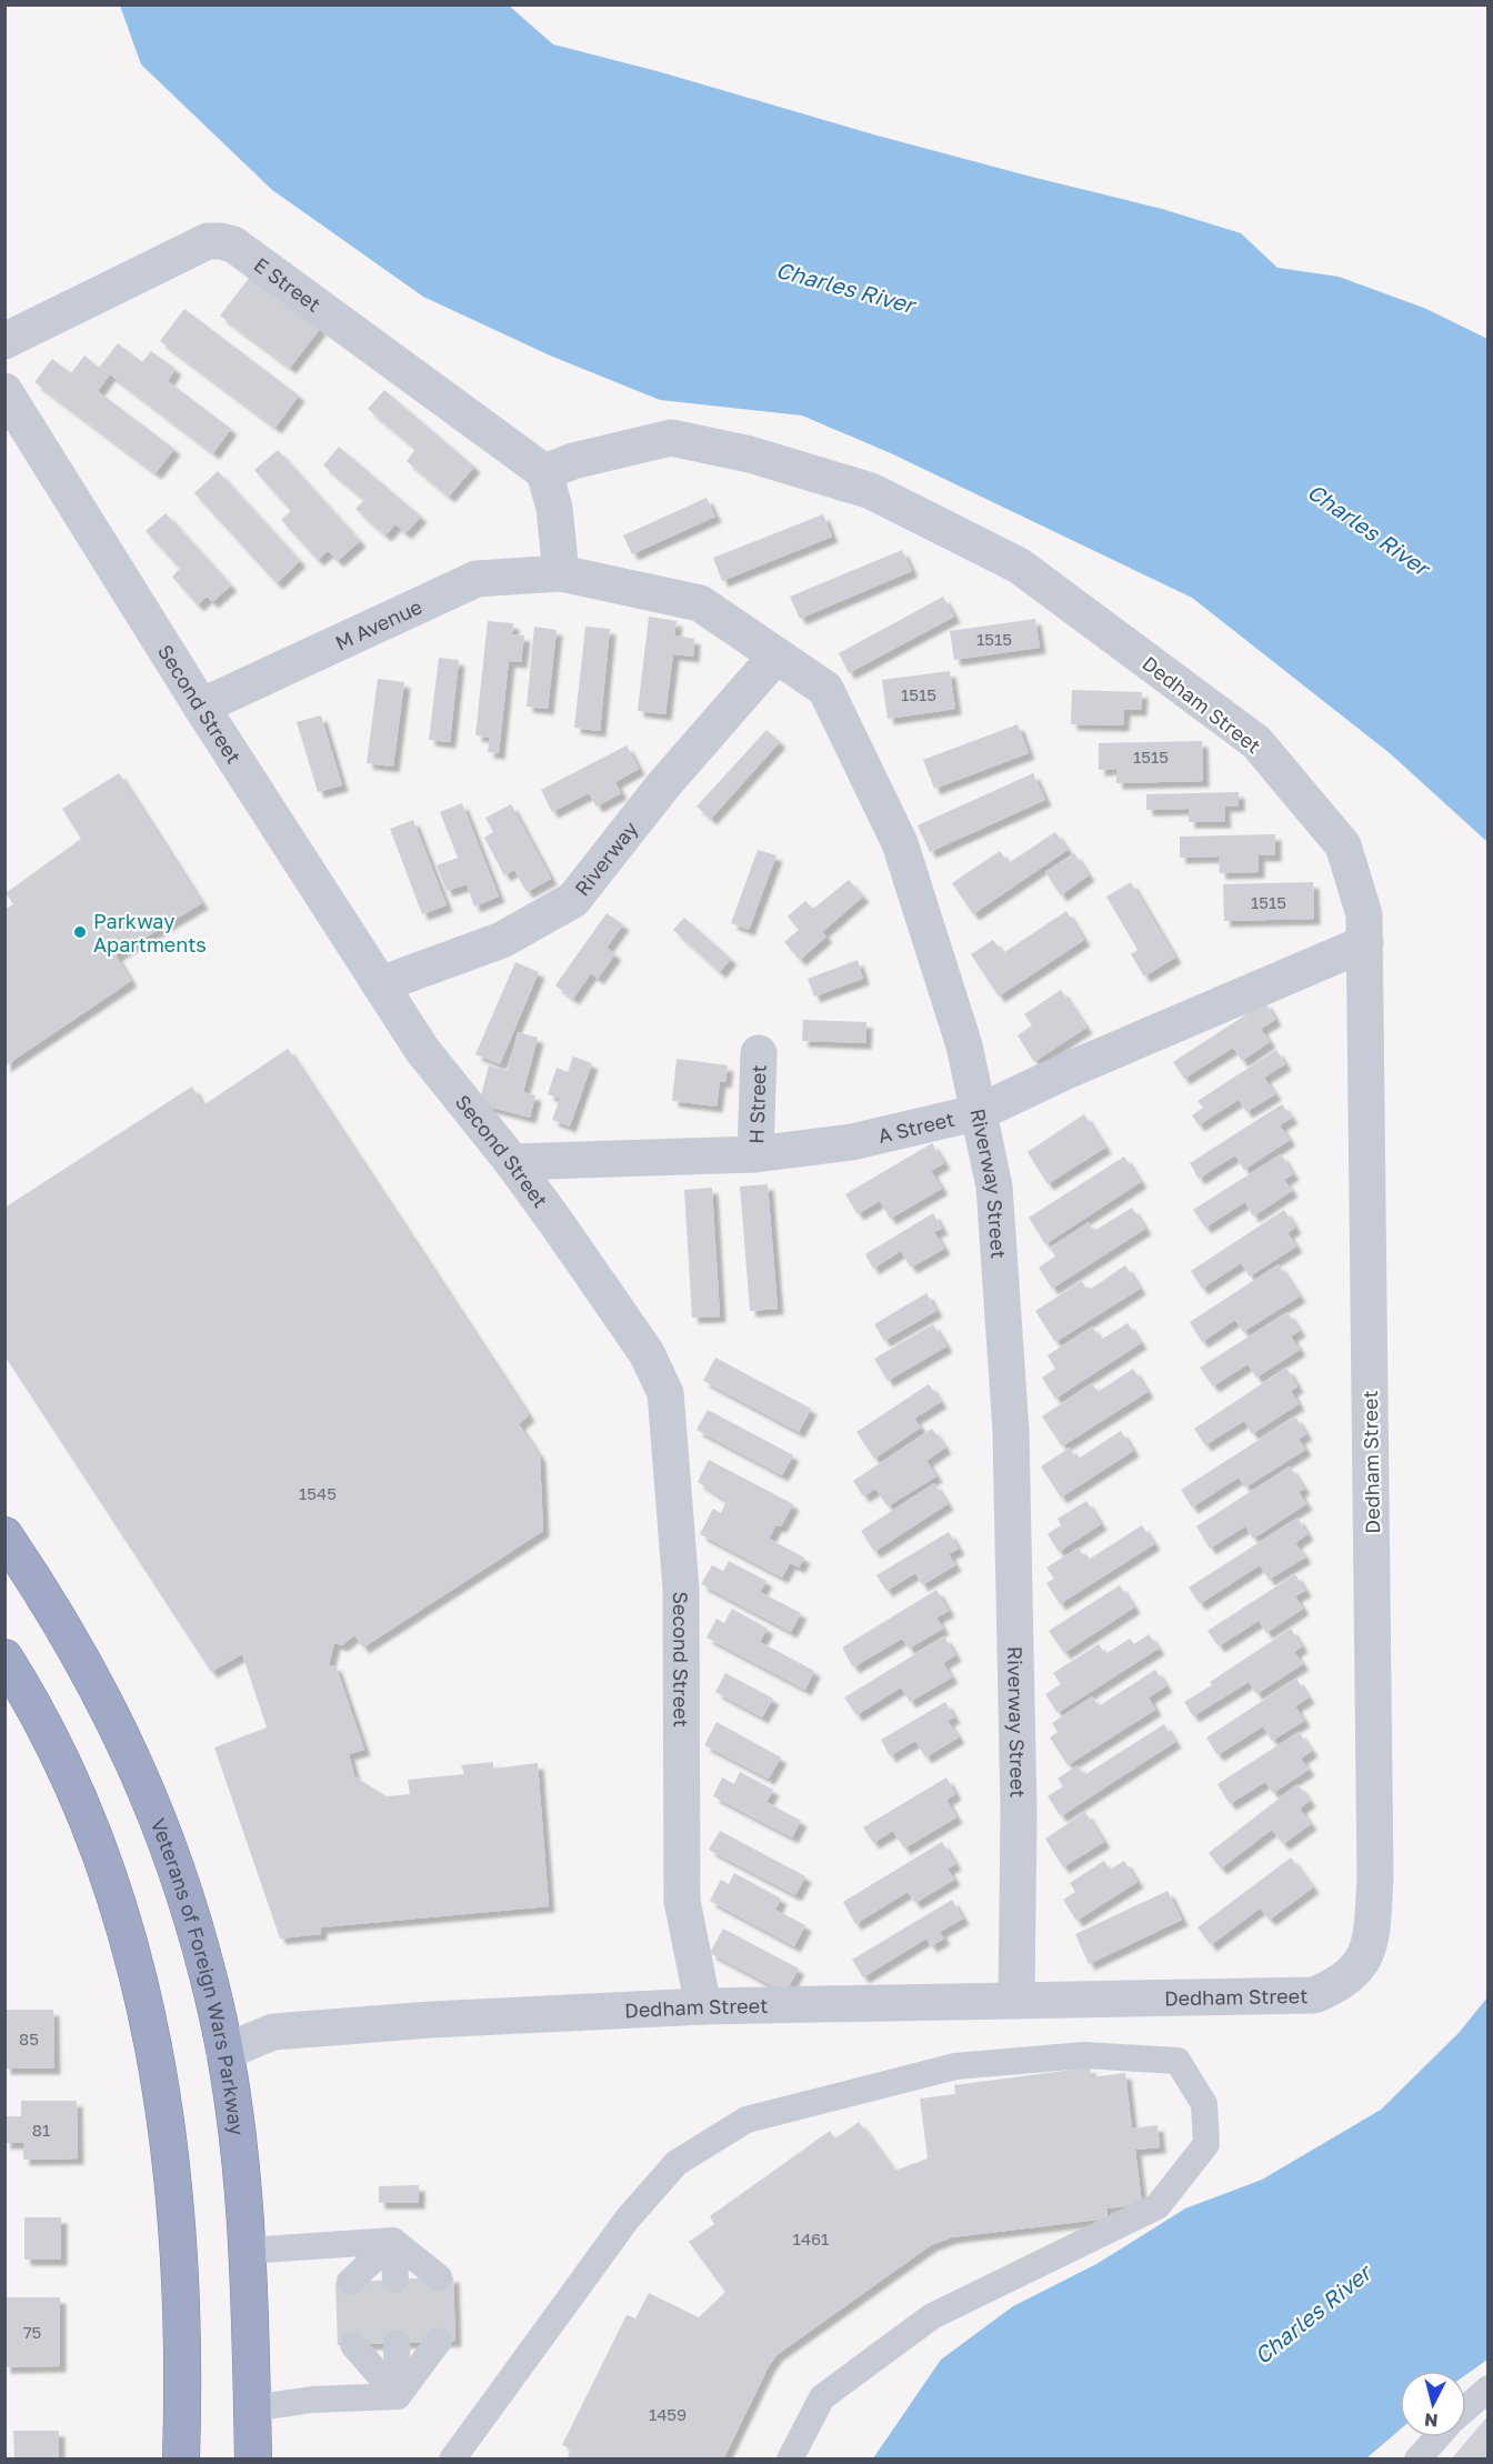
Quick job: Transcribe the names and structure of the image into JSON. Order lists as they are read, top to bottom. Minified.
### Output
{"streets":{"highway":["Veterans of Foreign Wars Parkway"],"street":["E Street","M Avenue","Second Street","Dedham Street","Riverway","H Street","A Street","Riverway Street"]},"crossings":[["E Street","Dedham Street"],["M Avenue","Second Street"],["M Avenue","Riverway Street"],["Second Street","Dedham Street"],["Second Street","Riverway"],["Second Street","A Street"],["Dedham Street","A Street"],["Dedham Street","Riverway Street"],["Dedham Street","Veterans of Foreign Wars Parkway"],["Riverway","Riverway Street"],["H Street","A Street"],["A Street","Riverway Street"]],"water":["Charles River"],"places":["Parkway Apartments"],"house_numbers":["1515","1515","1515","1515","1545","85","81","1461","75","1459"],"north":"bottom"}
